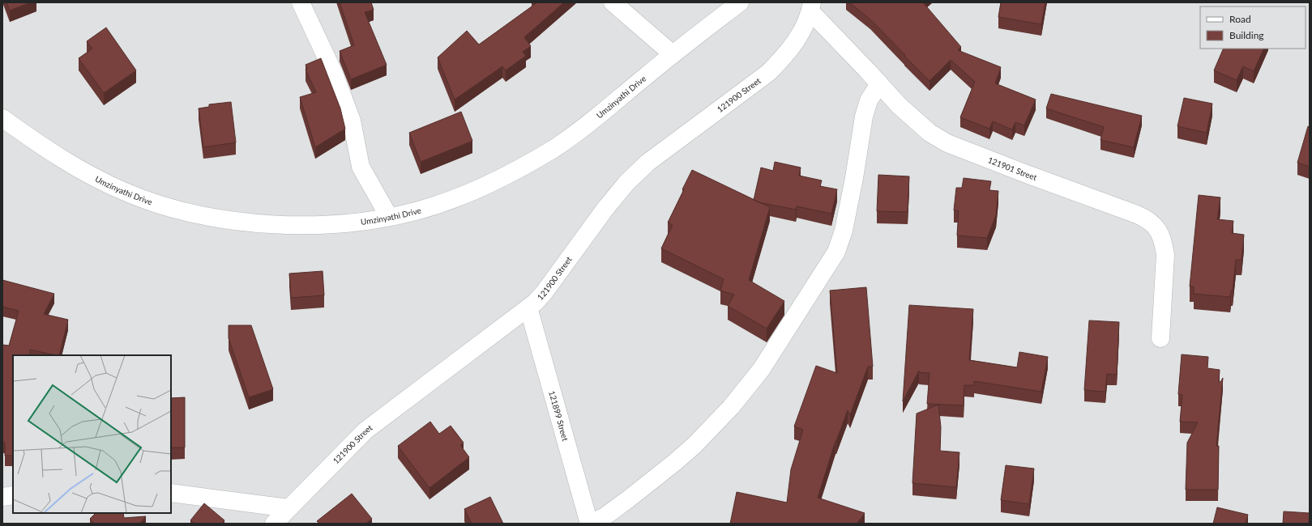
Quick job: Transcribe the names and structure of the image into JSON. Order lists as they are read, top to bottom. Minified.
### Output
{"streets":{"street":["121900 Street","Umzinyathi Drive","121901 Street","121899 Street"]},"crossings":[["121900 Street","121901 Street"],["121900 Street","121899 Street"]],"legend":["Road","Building"]}
